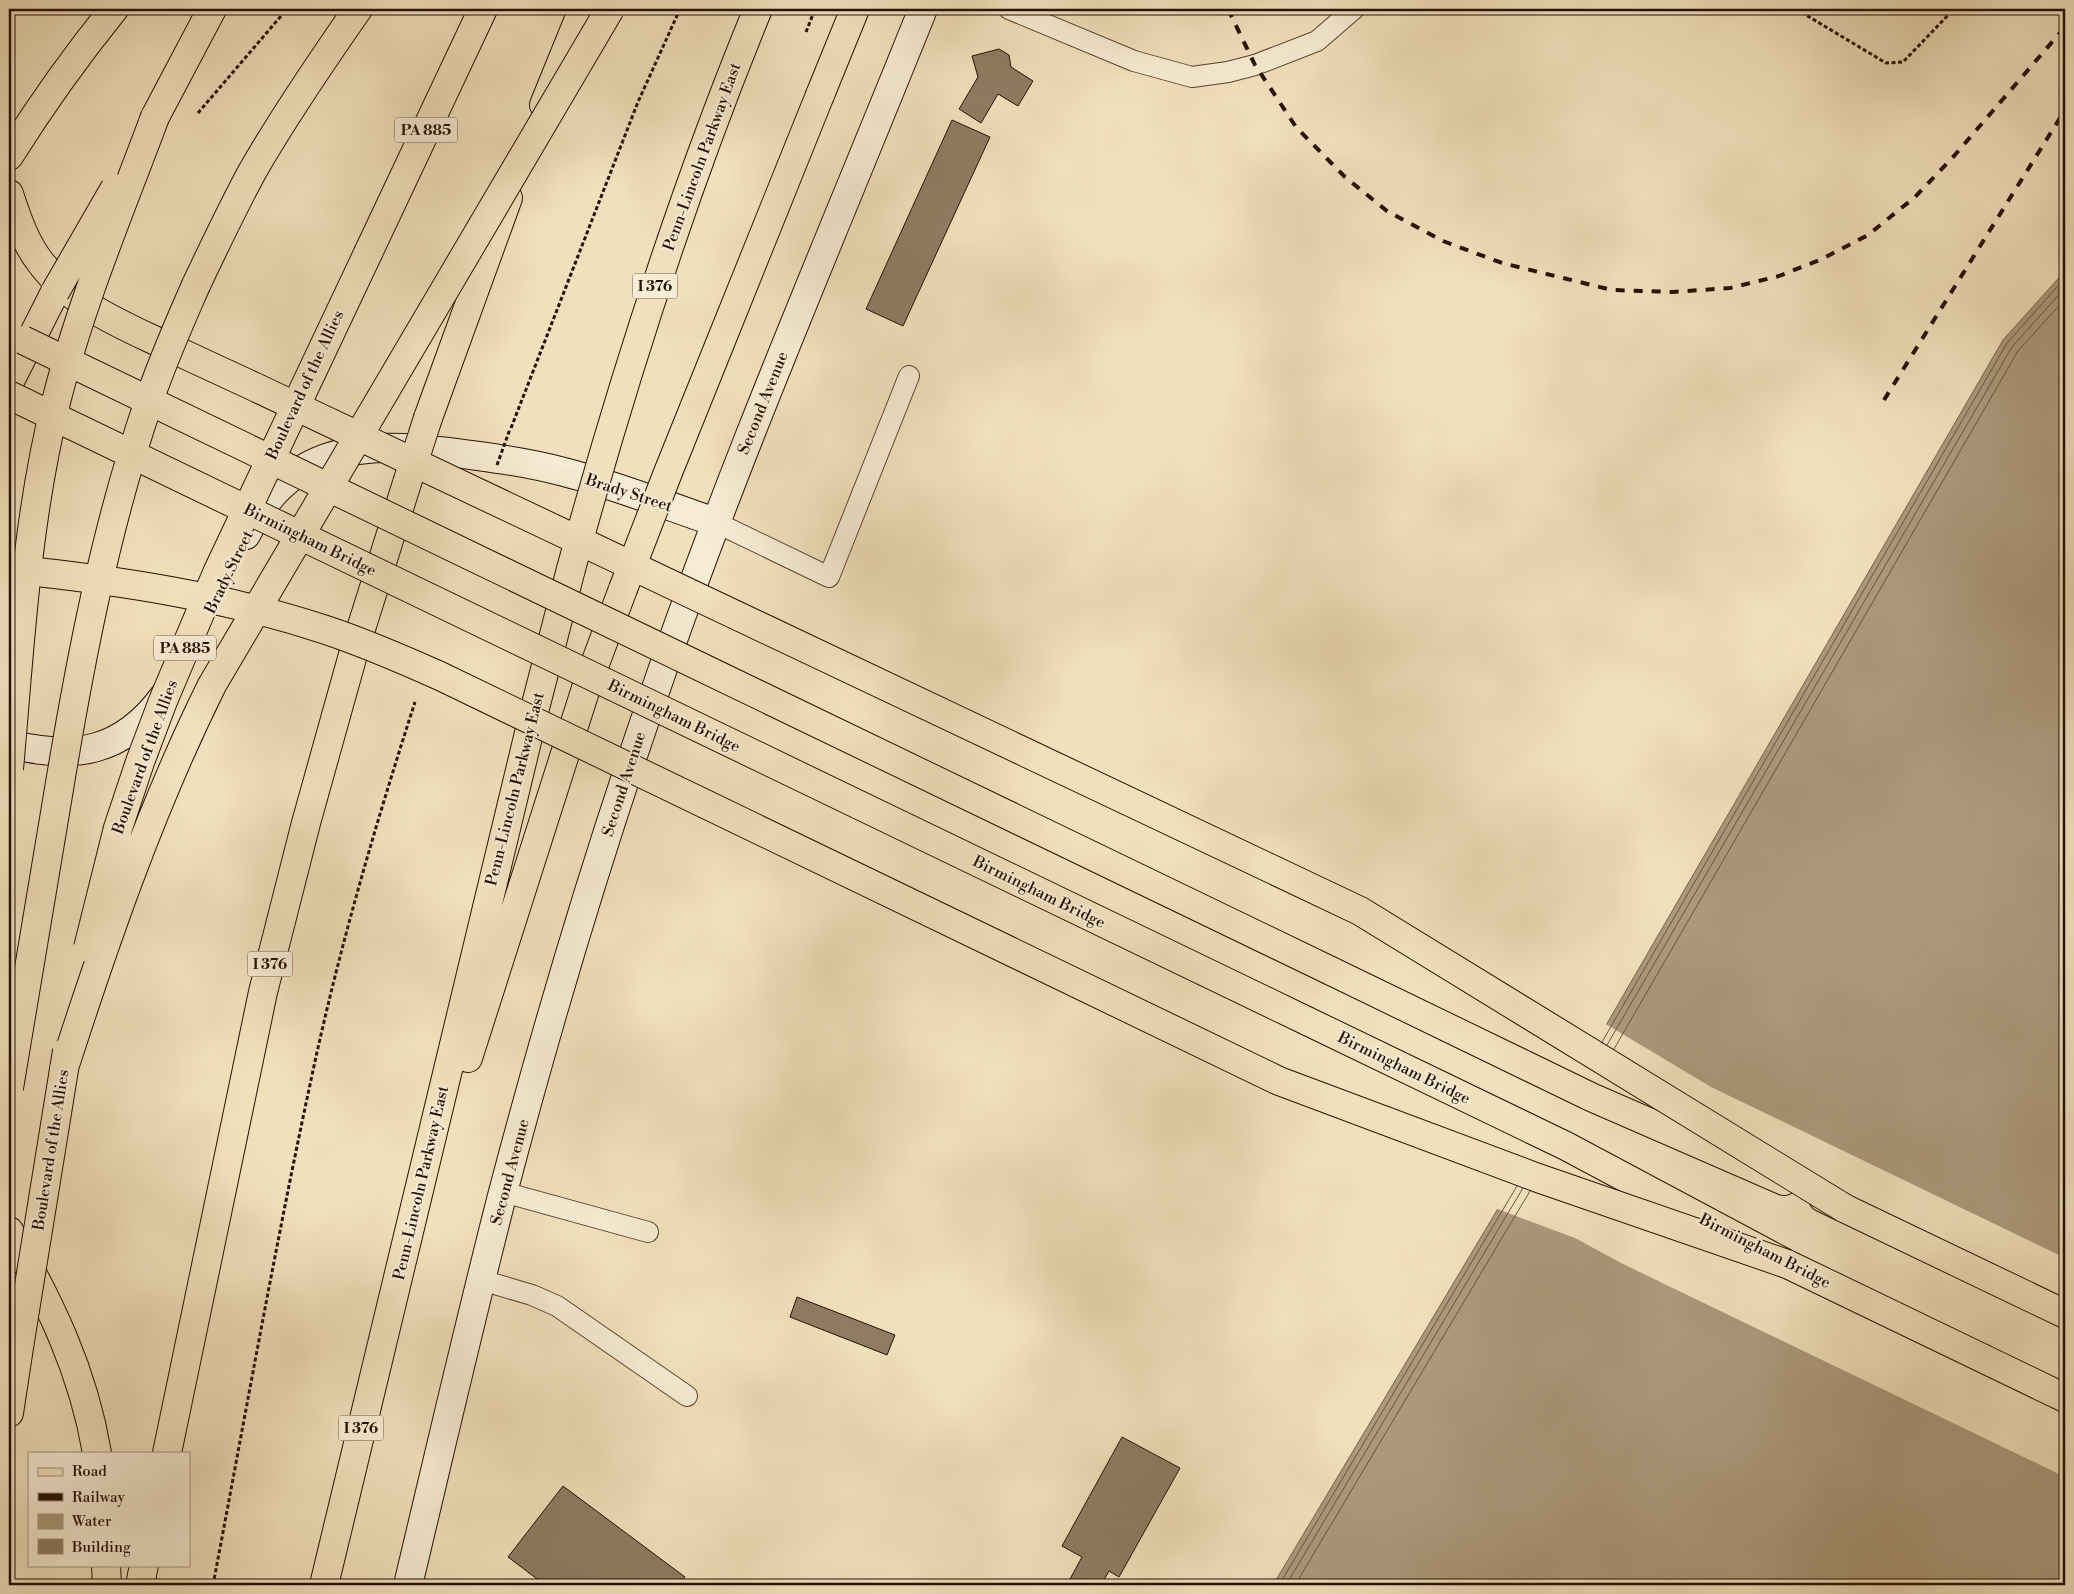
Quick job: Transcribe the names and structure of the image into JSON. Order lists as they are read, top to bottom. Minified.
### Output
{"streets":{"main road":["PA 885","Penn-Lincoln Parkway East","I 376","Boulevard of the Allies","Second Avenue","Brady Street","Birmingham Bridge"]},"crossings":[["Second Avenue","Brady Street"]],"legend":["Road","Railway","Water","Building"]}
